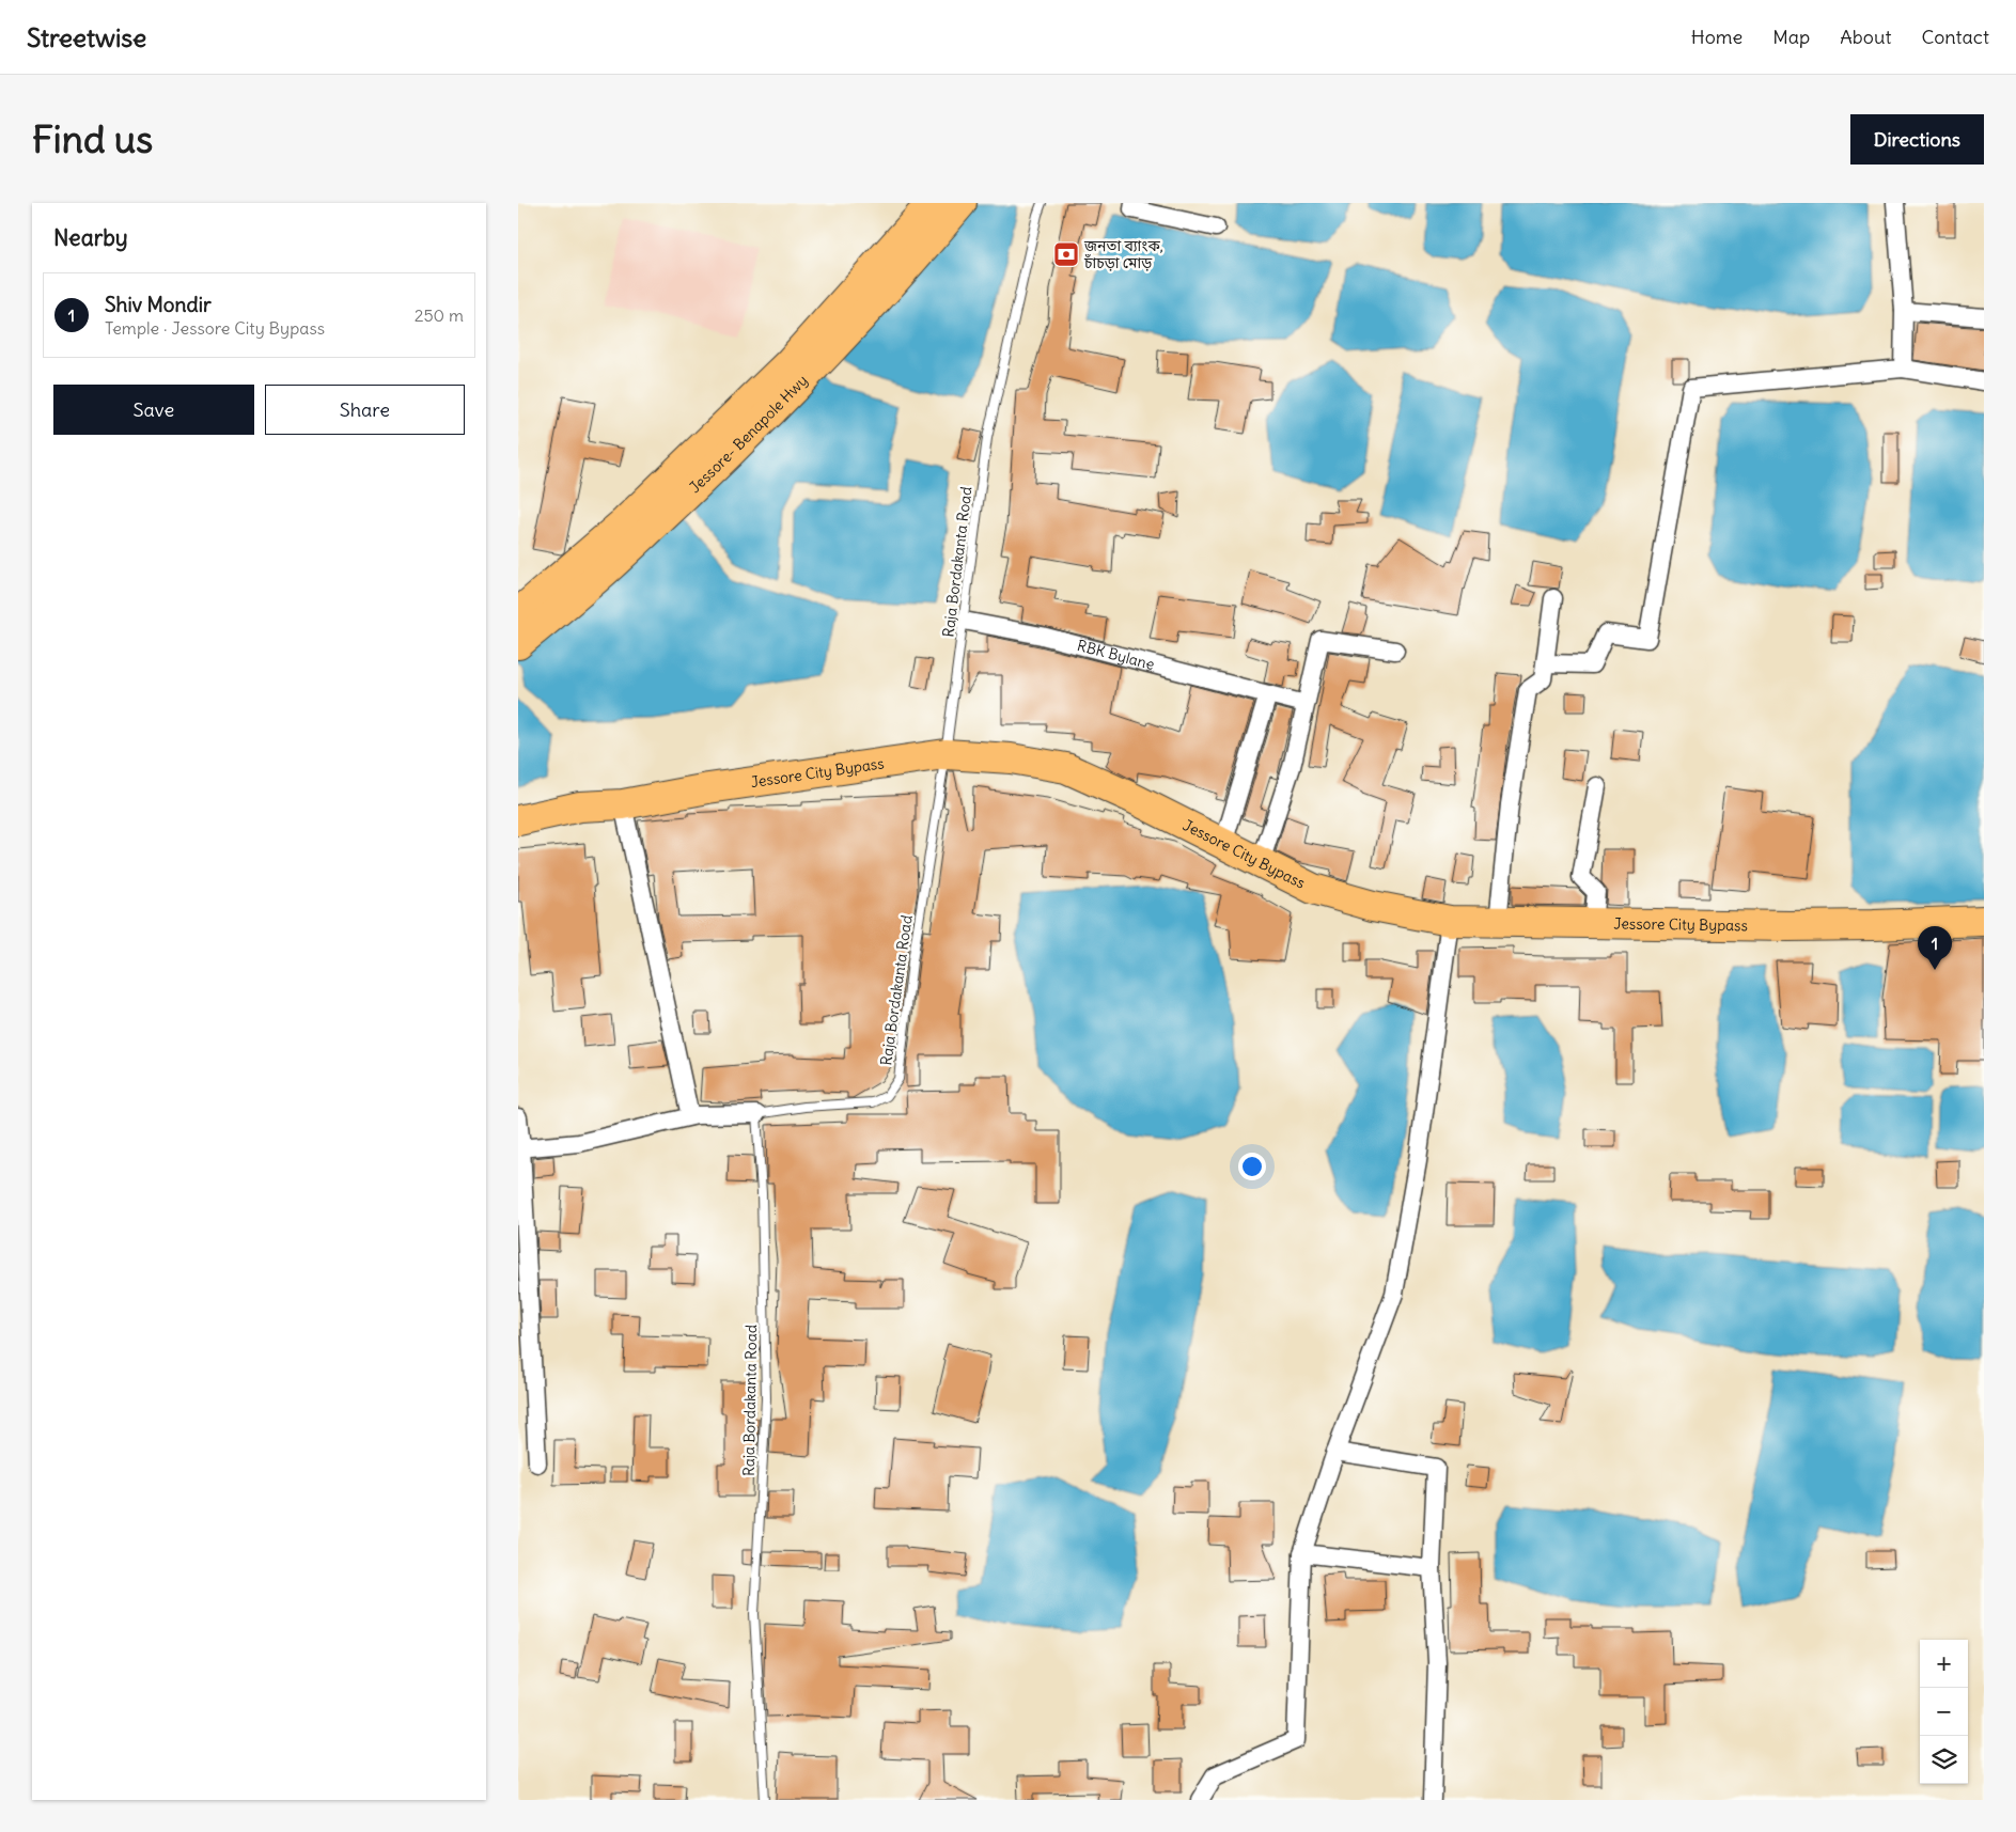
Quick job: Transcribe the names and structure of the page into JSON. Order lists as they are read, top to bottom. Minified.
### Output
{"streets":{"highway":["Jessore- Benapole Hwy","Jessore City Bypass"],"street":["RBK Bylane"],"lane":["Raja Bordakanta Road"]},"crossings":[["Raja Bordakanta Road","RBK Bylane"],["Raja Bordakanta Road","Jessore City Bypass"]],"places":{"bank":["জনতা ব্যাংক, চাঁচড়া মোড়"]},"page":{"header":"Streetwise","nav":["Home","Map","About","Contact"],"buttons":["Directions",["Save","Share"]],"title":"Find us","heading":"Nearby","list":[{"mark":"1","name":"Shiv Mondir","note":"Temple · Jessore City Bypass","value":"250 m"}],"pins":"1","map_buttons":["+","−"]}}
